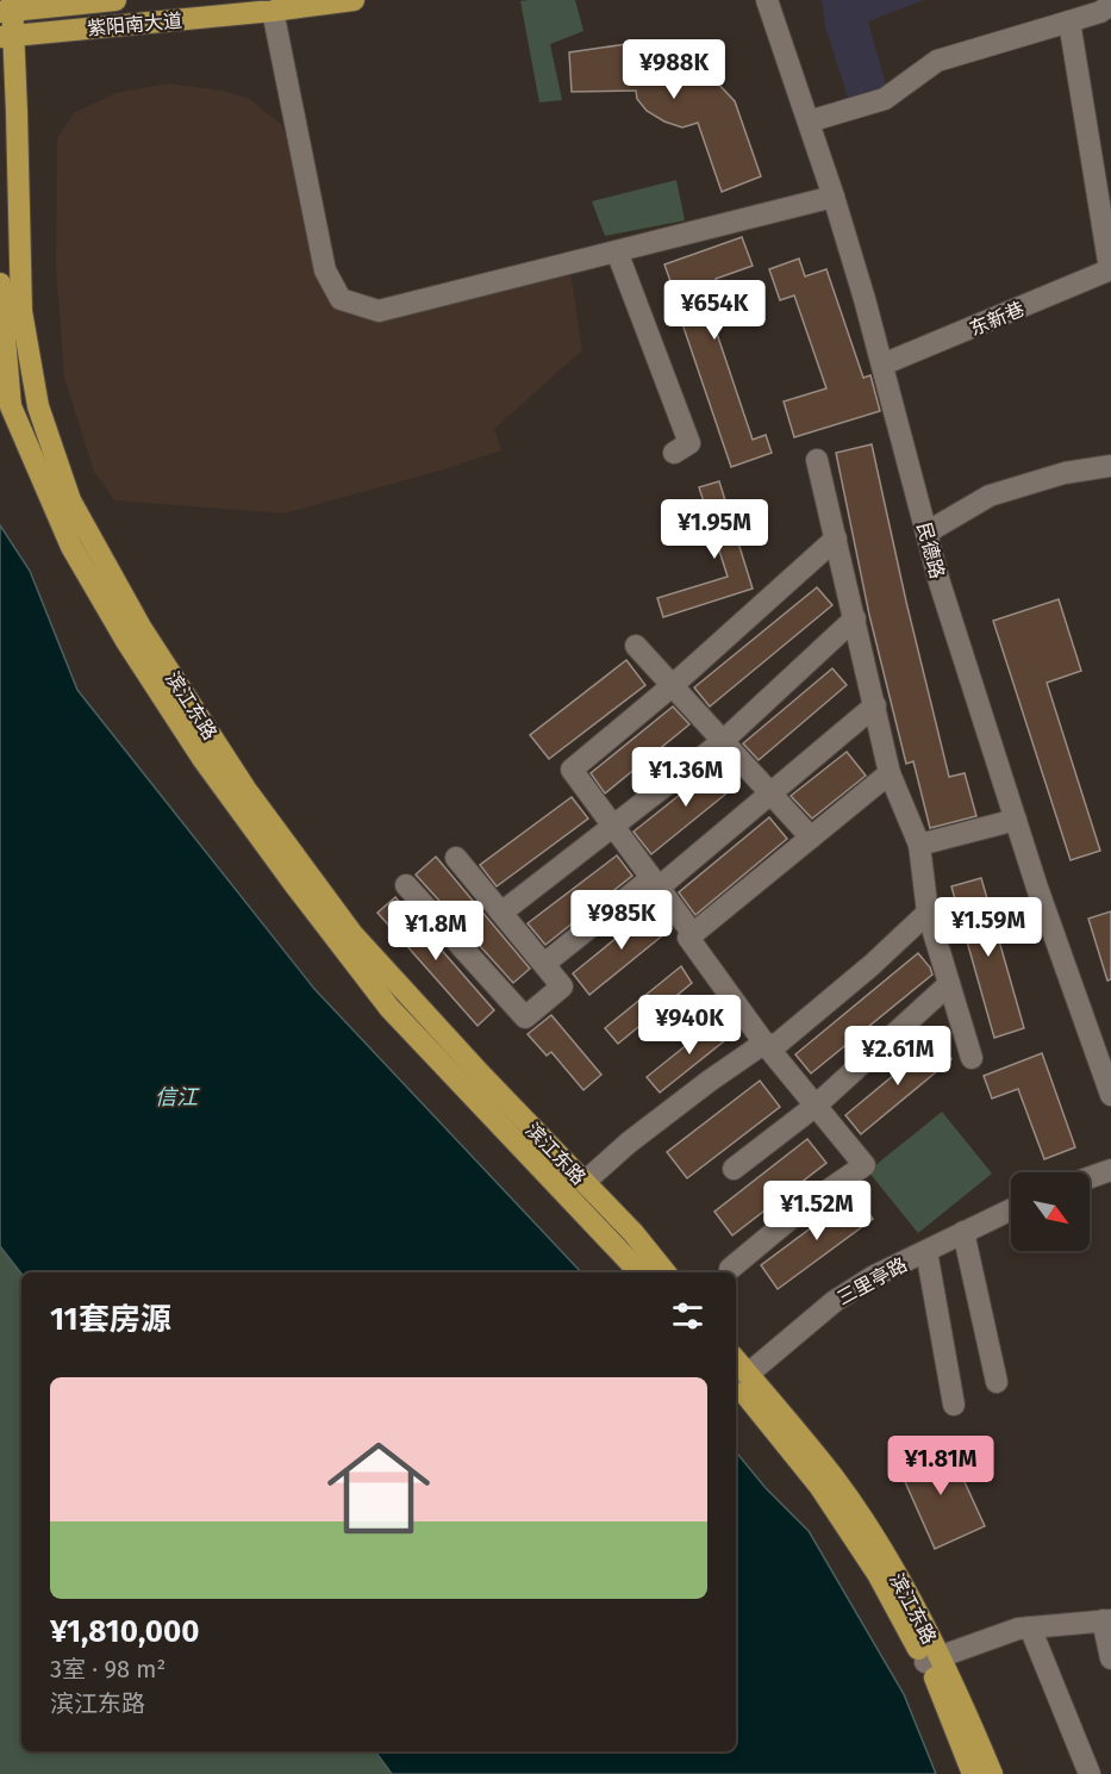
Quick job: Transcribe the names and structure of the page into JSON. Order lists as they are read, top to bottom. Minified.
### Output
{"streets":{"main road":["紫阳南大道","滨江东路"],"street":["东新巷","民德路","三里亭路"]},"crossings":[["紫阳南大道","滨江东路"],["东新巷","民德路"],["滨江东路","三里亭路"]],"water":["信江"],"north":"bottom right","page":{"price":["¥988K","¥654K","¥1.95M","¥1.36M","¥985K","¥1.59M","¥1.8M","¥940K","¥2.61M","¥1.52M","¥1.81M"],"heading":"11套房源","list":[{"name":"¥1,810,000","note":"3室 · 98 m² · 滨江东路"}]}}
